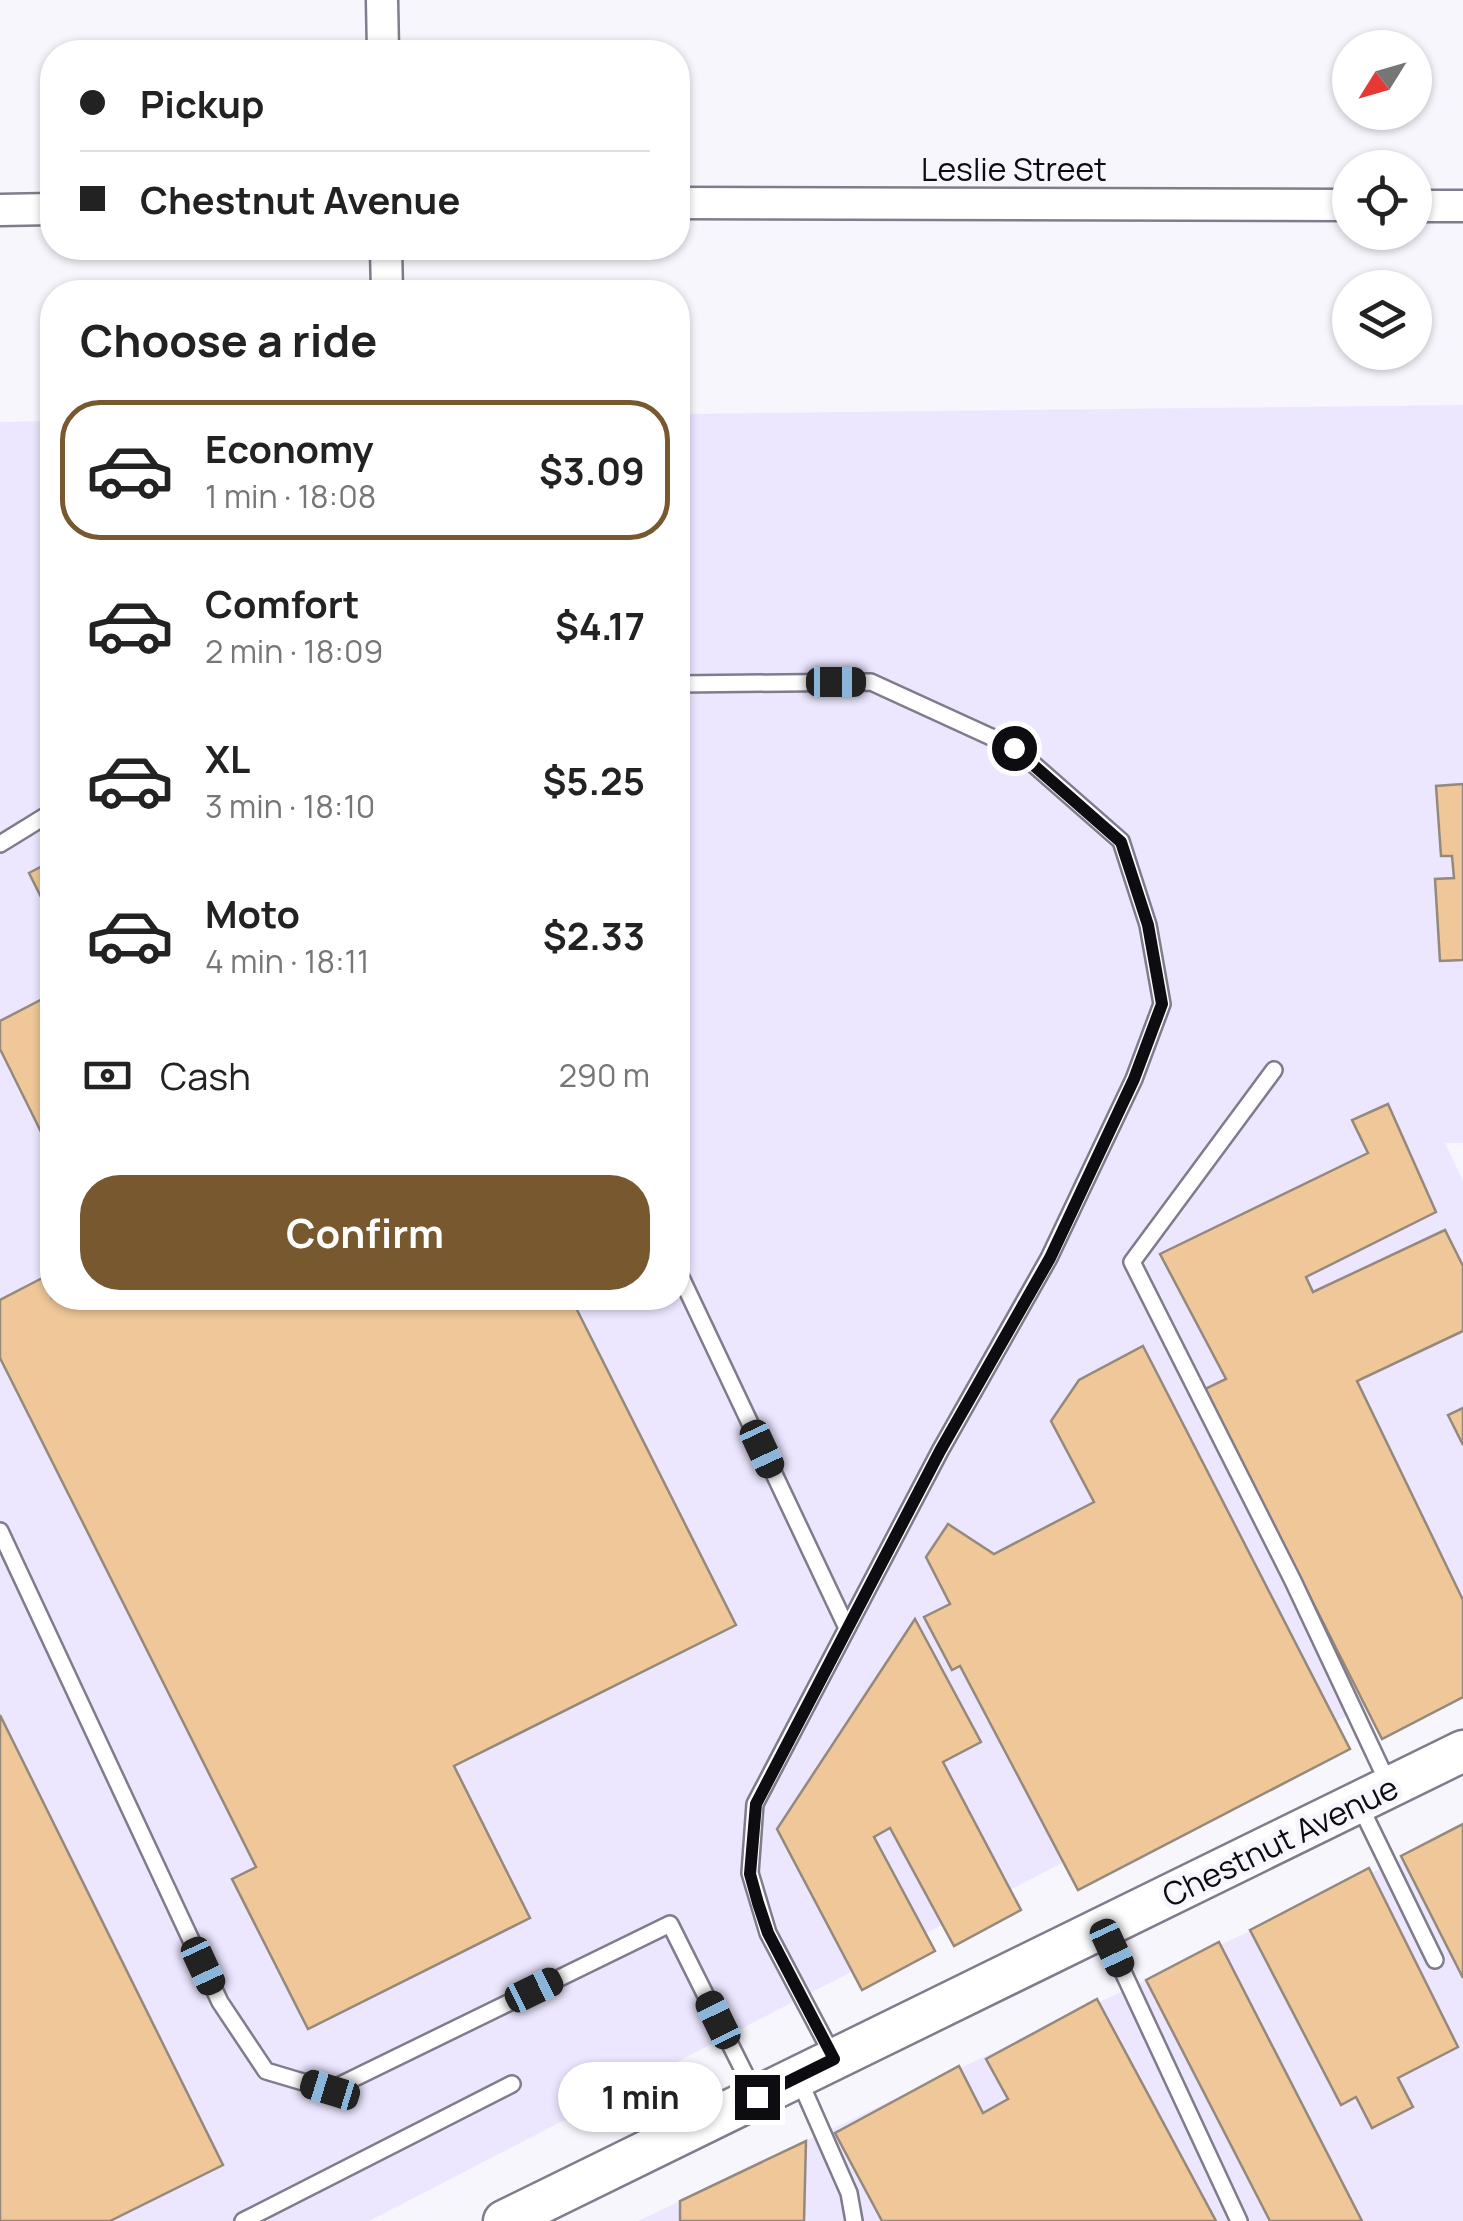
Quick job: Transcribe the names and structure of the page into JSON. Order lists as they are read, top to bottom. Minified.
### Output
{"streets":{"main road":["Chestnut Avenue"],"street":["Leslie Street"]},"north":"bottom left","page":{"banner":["Pickup","Chestnut Avenue"],"heading":"Choose a ride","list":[{"name":"Economy","note":"1 min · 18:08","value":"$3.09"},{"name":"Comfort","note":"2 min · 18:09","value":"$4.17"},{"name":"XL","note":"3 min · 18:10","value":"$5.25"},{"name":"Moto","note":"4 min · 18:11","value":"$2.33"}],"pay":["Cash","290 m"],"buttons":"Confirm","bubble":"1 min"}}
